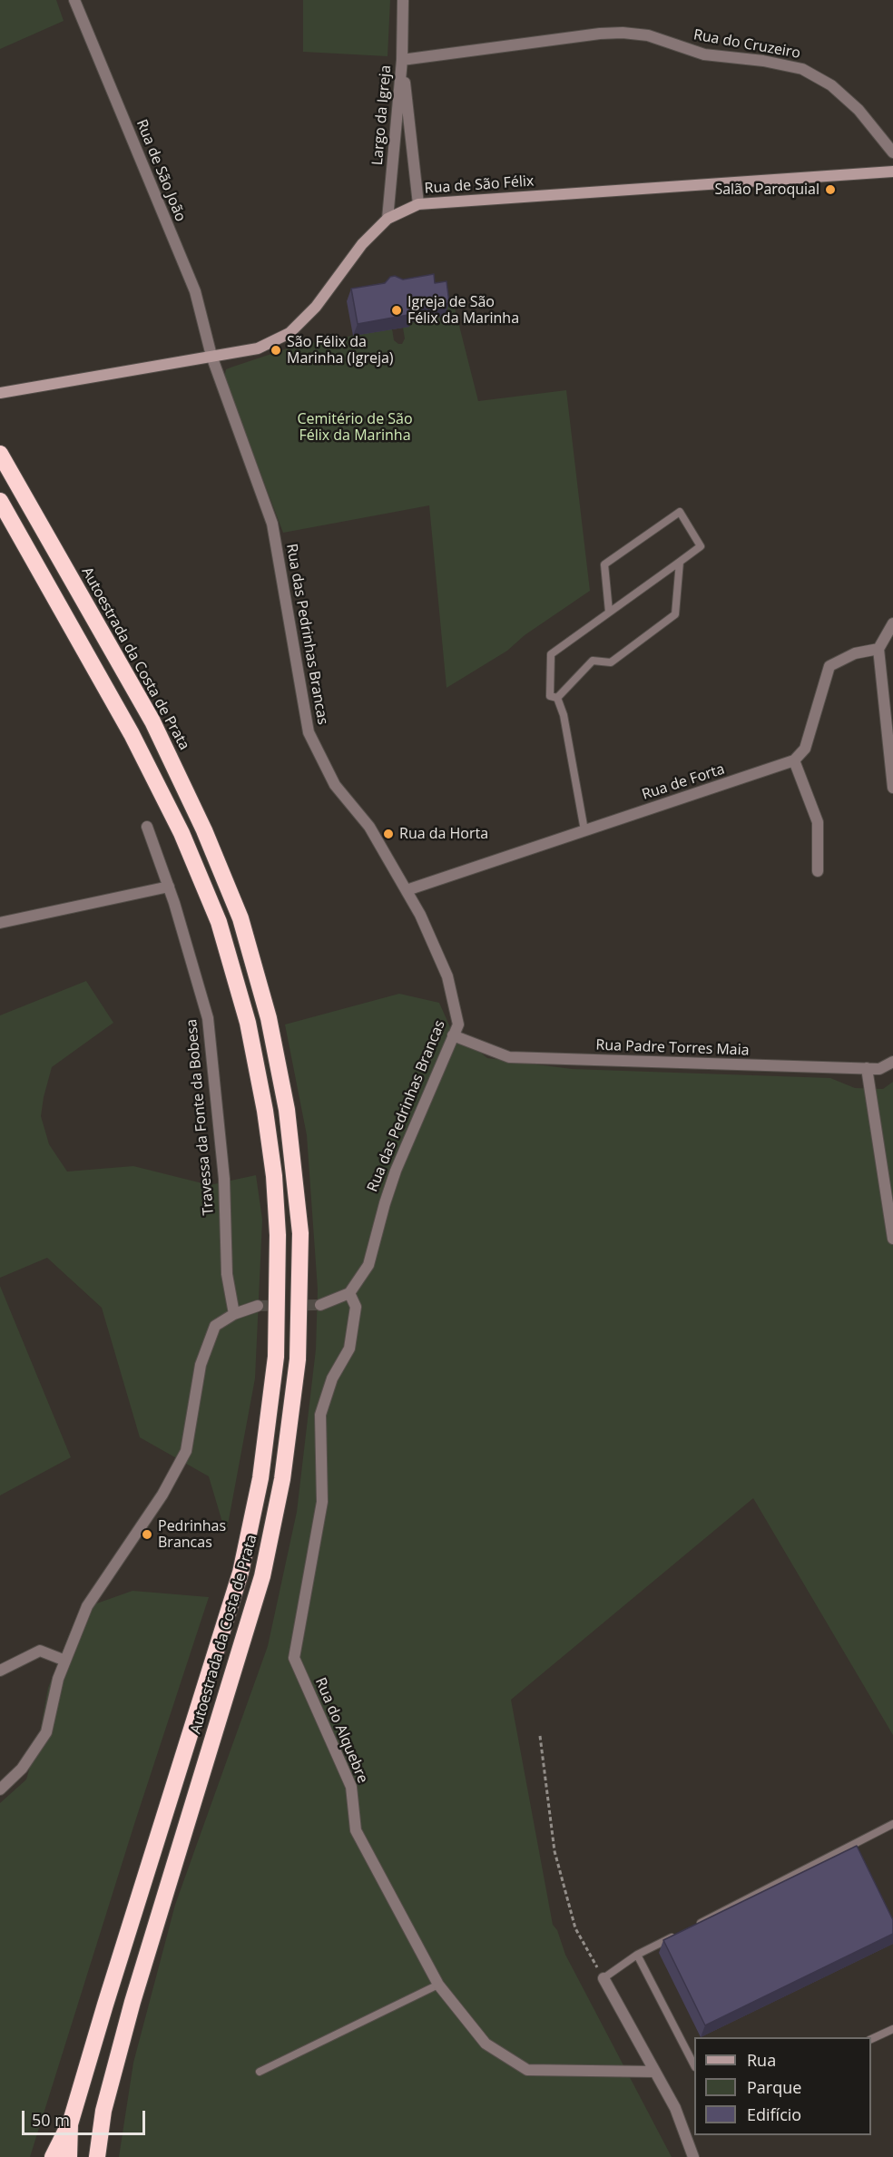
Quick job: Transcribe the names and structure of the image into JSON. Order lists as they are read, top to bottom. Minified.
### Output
{"streets":{"highway":["Autoestrada da Costa de Prata"],"main road":["Rua de São Félix"],"street":["Rua do Cruzeiro","Largo da Igreja","Rua de São João","Rua das Pedrinhas Brancas","Rua de Forta","Rua Padre Torres Maia","Travessa da Fonte da Bobesa","Rua do Alquebre"]},"crossings":[["Rua do Cruzeiro","Largo da Igreja"],["Largo da Igreja","Rua de São Félix"],["Rua de São João","Rua de São Félix"],["Rua de São João","Rua das Pedrinhas Brancas"],["Rua de São Félix","Rua das Pedrinhas Brancas"],["Rua das Pedrinhas Brancas","Rua de Forta"],["Rua das Pedrinhas Brancas","Rua Padre Torres Maia"],["Rua das Pedrinhas Brancas","Rua do Alquebre"]],"parks":["Cemitério de São Félix da Marinha"],"places":["Salão Paroquial","Igreja de São Félix da Marinha","São Félix da Marinha (Igreja)","Rua da Horta","Pedrinhas Brancas"],"legend":["Rua","Parque","Edifício"],"scale_bar":"50 m"}
